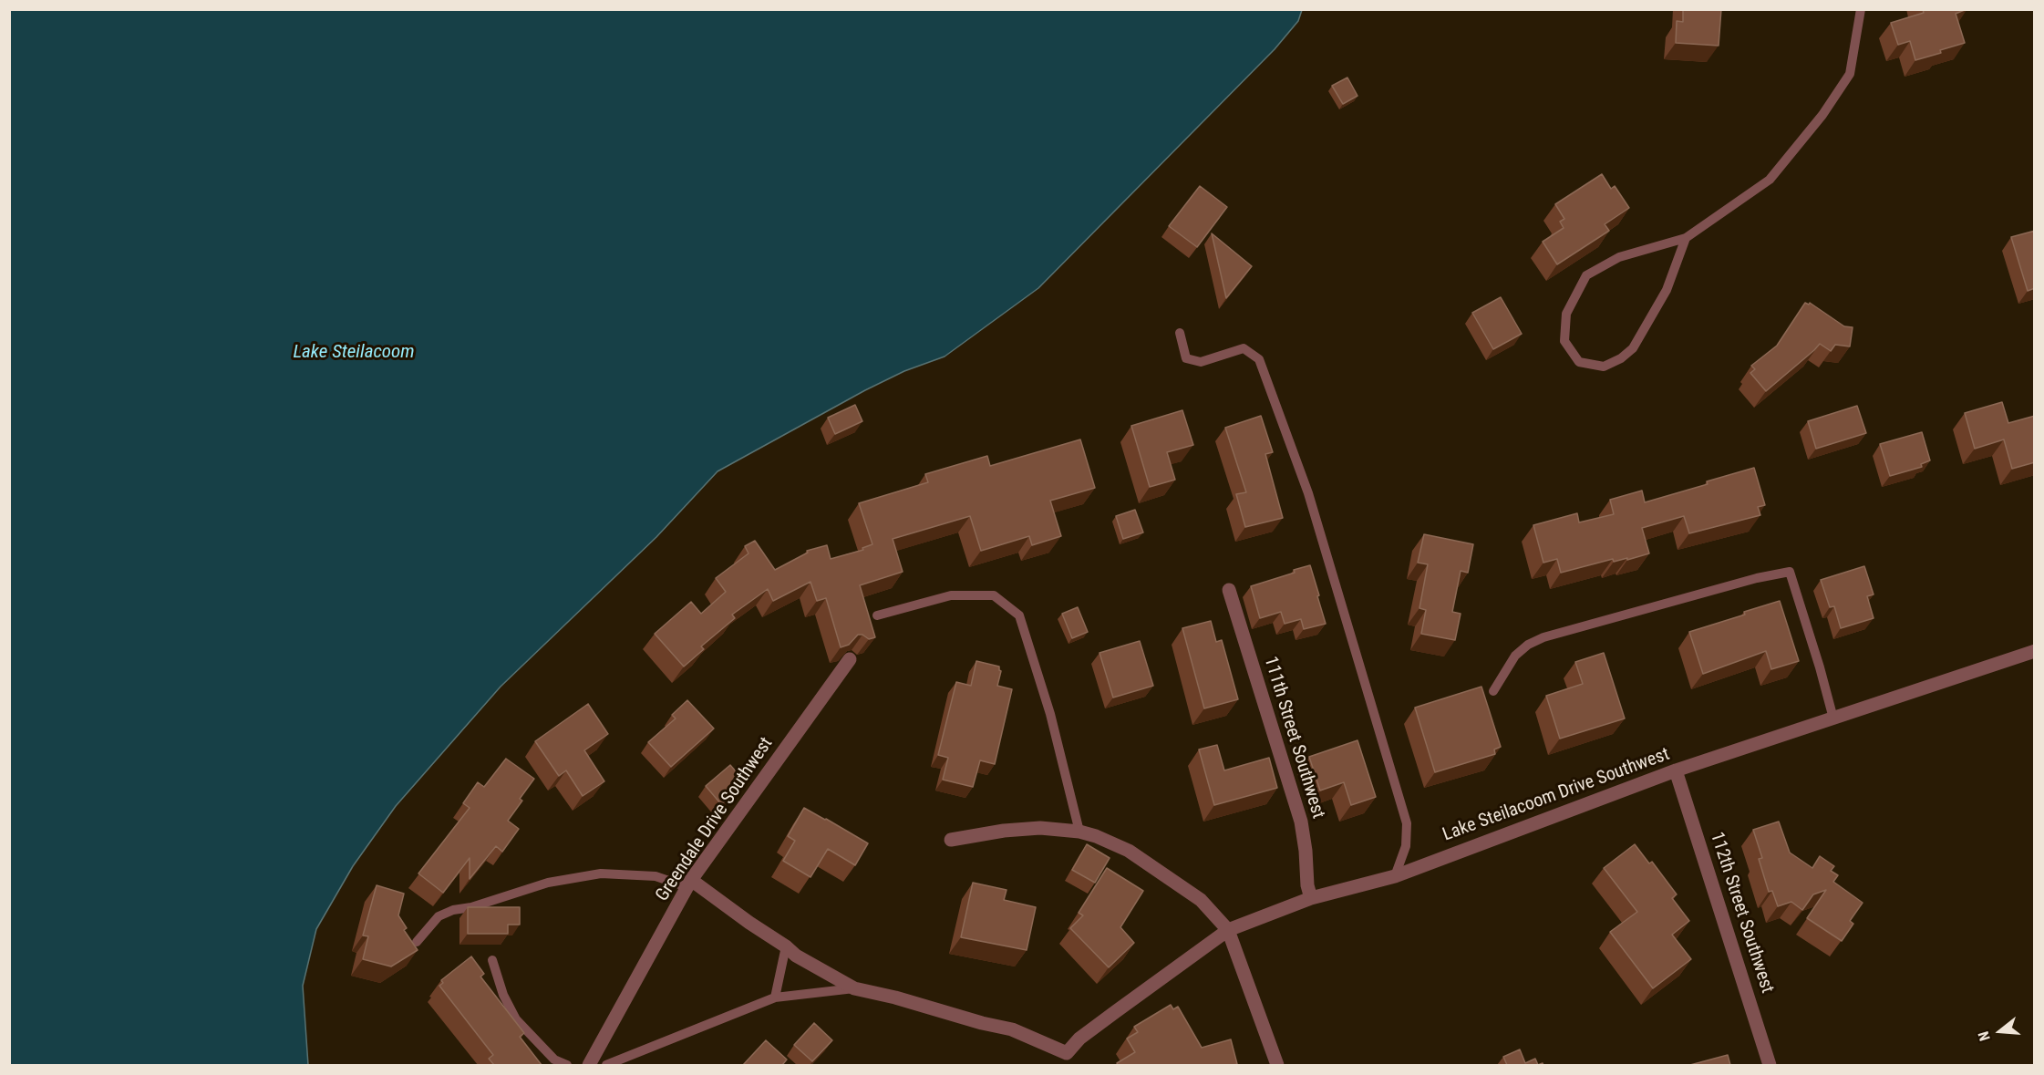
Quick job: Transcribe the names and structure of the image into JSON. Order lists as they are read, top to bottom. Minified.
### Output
{"streets":{"street":["111th Street Southwest","Lake Steilacoom Drive Southwest","Greendale Drive Southwest","112th Street Southwest"]},"crossings":[["111th Street Southwest","Lake Steilacoom Drive Southwest"],["Lake Steilacoom Drive Southwest","112th Street Southwest"]],"water":["Lake Steilacoom"],"north":"left"}
